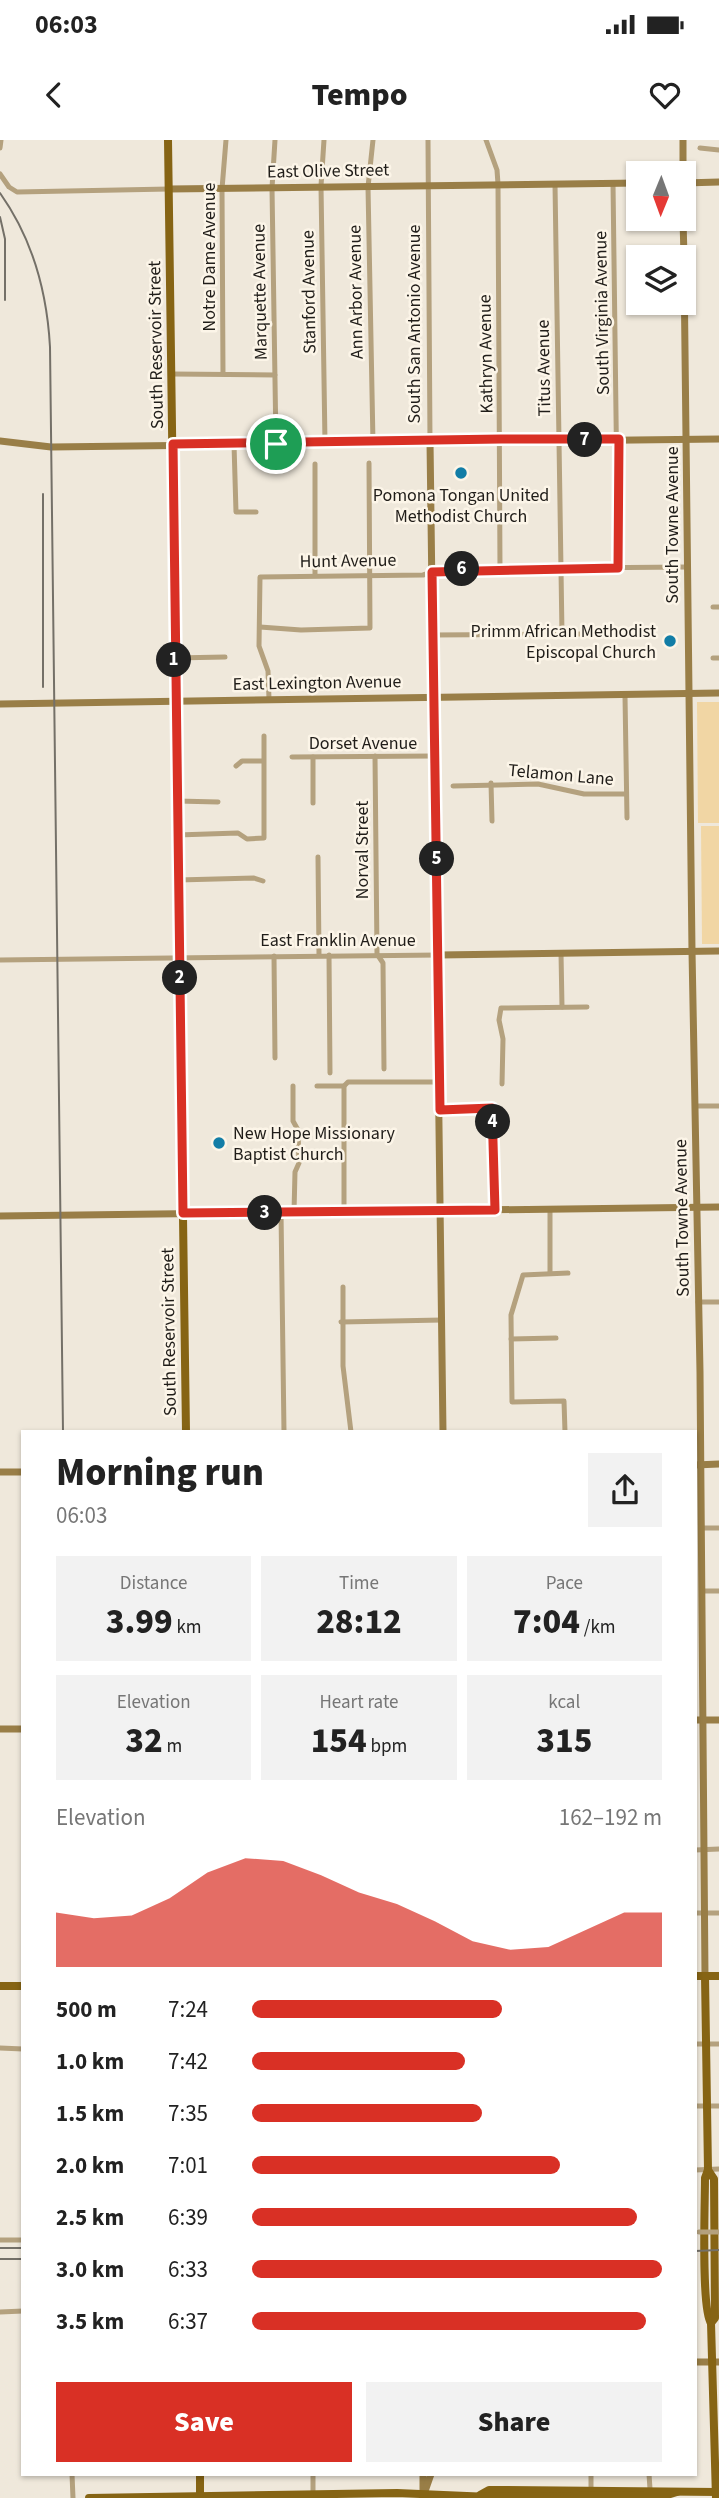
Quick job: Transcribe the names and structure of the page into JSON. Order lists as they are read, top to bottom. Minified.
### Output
{"streets":{"main road":["South Reservoir Street","South Towne Avenue"],"street":["East Olive Street","Notre Dame Avenue","Marquette Avenue","Stanford Avenue","Ann Arbor Avenue","South Virginia Avenue","South San Antonio Avenue","Kathryn Avenue","Titus Avenue","Hunt Avenue","East Lexington Avenue","Dorset Avenue","Telamon Lane","Norval Street","East Franklin Avenue"]},"crossings":[["East Olive Street","Notre Dame Avenue"],["East Olive Street","Marquette Avenue"],["East Olive Street","Stanford Avenue"],["East Olive Street","Ann Arbor Avenue"],["East Olive Street","South Virginia Avenue"],["East Olive Street","South San Antonio Avenue"],["East Olive Street","South Reservoir Street"],["East Olive Street","Kathryn Avenue"],["East Olive Street","Titus Avenue"],["South Virginia Avenue","Hunt Avenue"],["South San Antonio Avenue","Hunt Avenue"],["South San Antonio Avenue","East Lexington Avenue"],["South San Antonio Avenue","Dorset Avenue"],["South San Antonio Avenue","East Franklin Avenue"],["South Reservoir Street","East Lexington Avenue"],["South Reservoir Street","East Franklin Avenue"],["Kathryn Avenue","Hunt Avenue"],["Titus Avenue","Hunt Avenue"],["South Towne Avenue","Hunt Avenue"],["South Towne Avenue","East Lexington Avenue"],["South Towne Avenue","East Franklin Avenue"],["Dorset Avenue","Norval Street"],["Norval Street","East Franklin Avenue"]],"places":["Pomona Tongan United Methodist Church","Primm African Methodist Episcopal Church","New Hope Missionary Baptist Church"],"north":"bottom","page":{"status":"06:03","header":"Tempo","pins":["7","6","1","5","2","4","3"],"heading":["Morning run","06:03"],"stats":[["Distance","3.99 km"],["Time","28:12"],["Pace","7:04 /km"],["Elevation","32 m"],["Heart rate","154 bpm"],["kcal","315"]],"chart":["Elevation","162–192 m"],"list":[{"name":"500 m","note":"7:24"},{"name":"1.0 km","note":"7:42"},{"name":"1.5 km","note":"7:35"},{"name":"2.0 km","note":"7:01"},{"name":"2.5 km","note":"6:39"},{"name":"3.0 km","note":"6:33"},{"name":"3.5 km","note":"6:37"}],"buttons":["Save","Share"]}}
